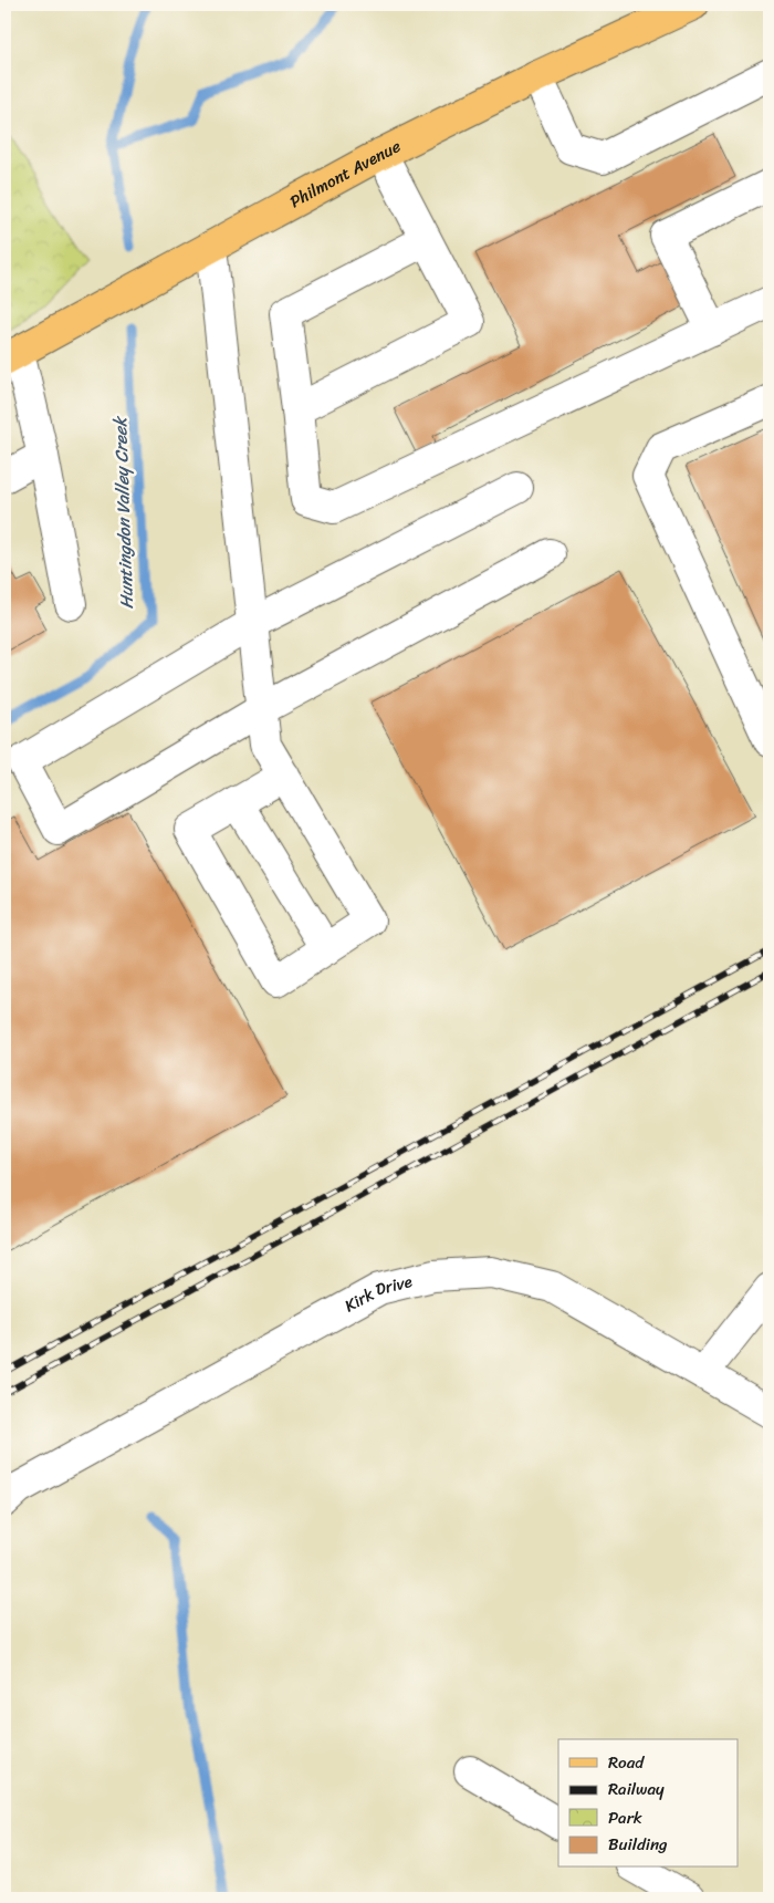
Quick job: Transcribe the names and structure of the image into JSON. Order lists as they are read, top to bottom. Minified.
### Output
{"streets":{"main road":["Philmont Avenue"],"street":["Kirk Drive"]},"water":["Huntingdon Valley Creek"],"legend":["Road","Railway","Park","Building"]}
